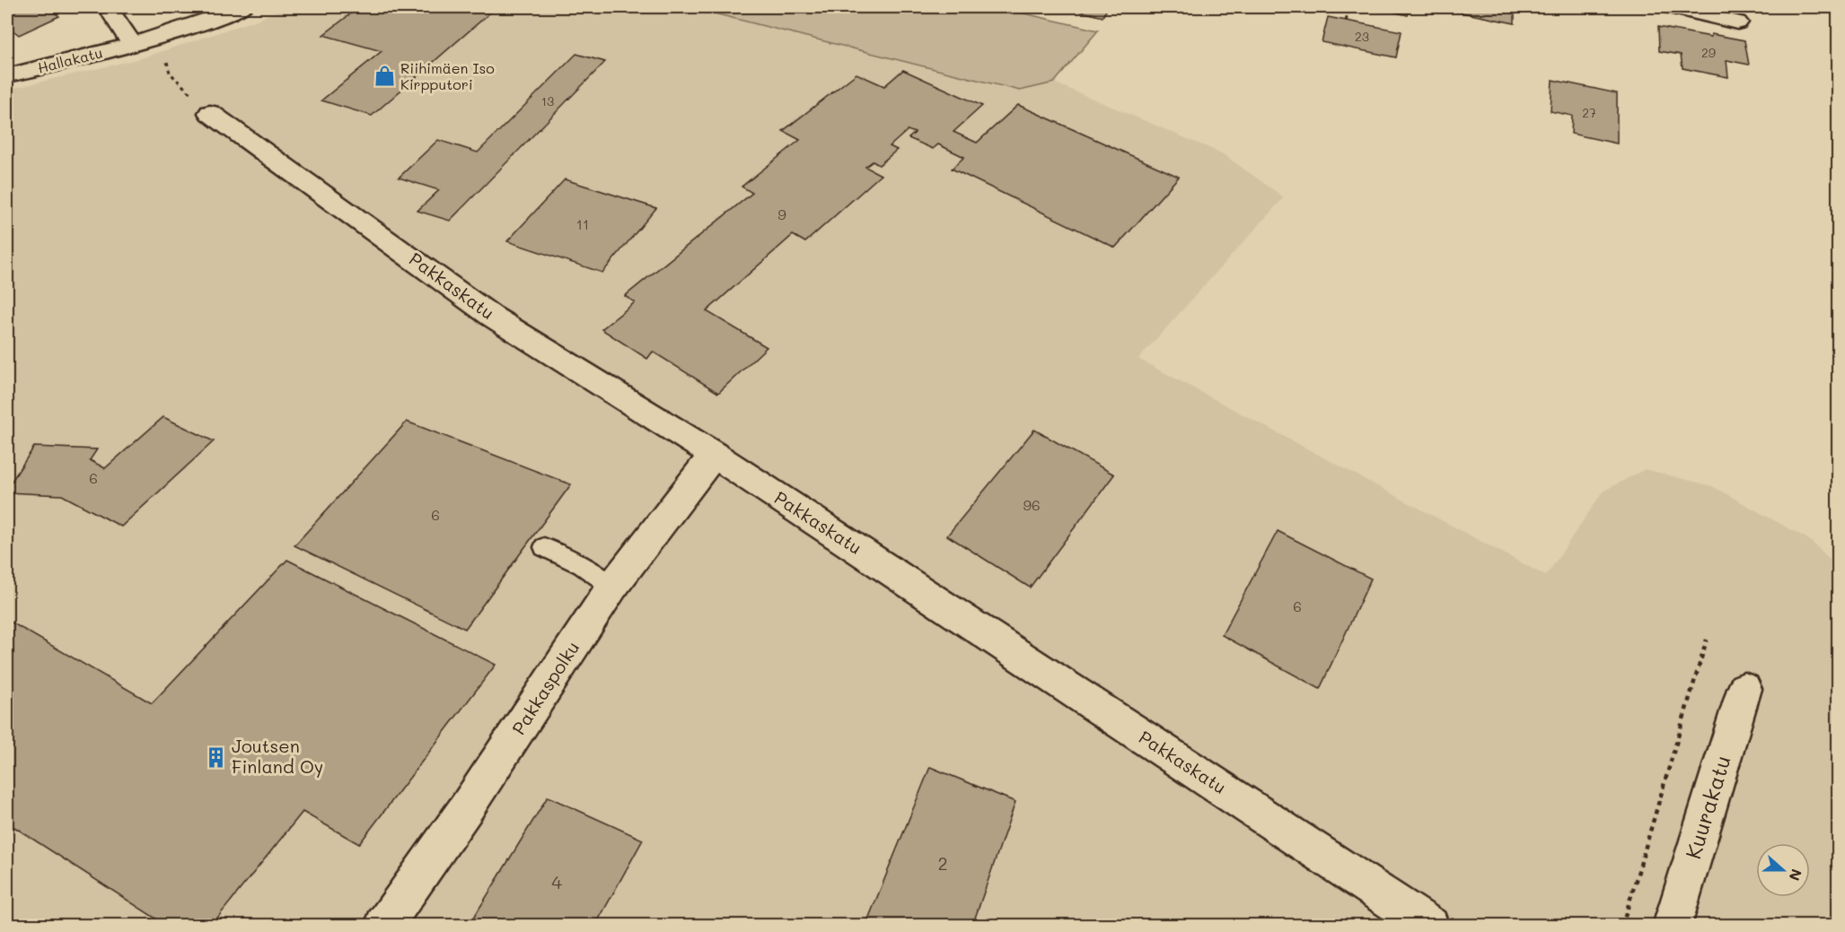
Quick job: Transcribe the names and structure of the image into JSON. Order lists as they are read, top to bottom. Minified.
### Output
{"streets":{"street":["Hallakatu","Pakkaskatu","Pakkaspolku","Kuurakatu"]},"crossings":[["Pakkaskatu","Pakkaspolku"]],"places":{"shop":["Riihimäen Iso Kirpputori"],"building":["Joutsen Finland Oy"]},"house_numbers":["23","29","13","27","9","11","6","96","6","6","2","4"],"north":"right"}
